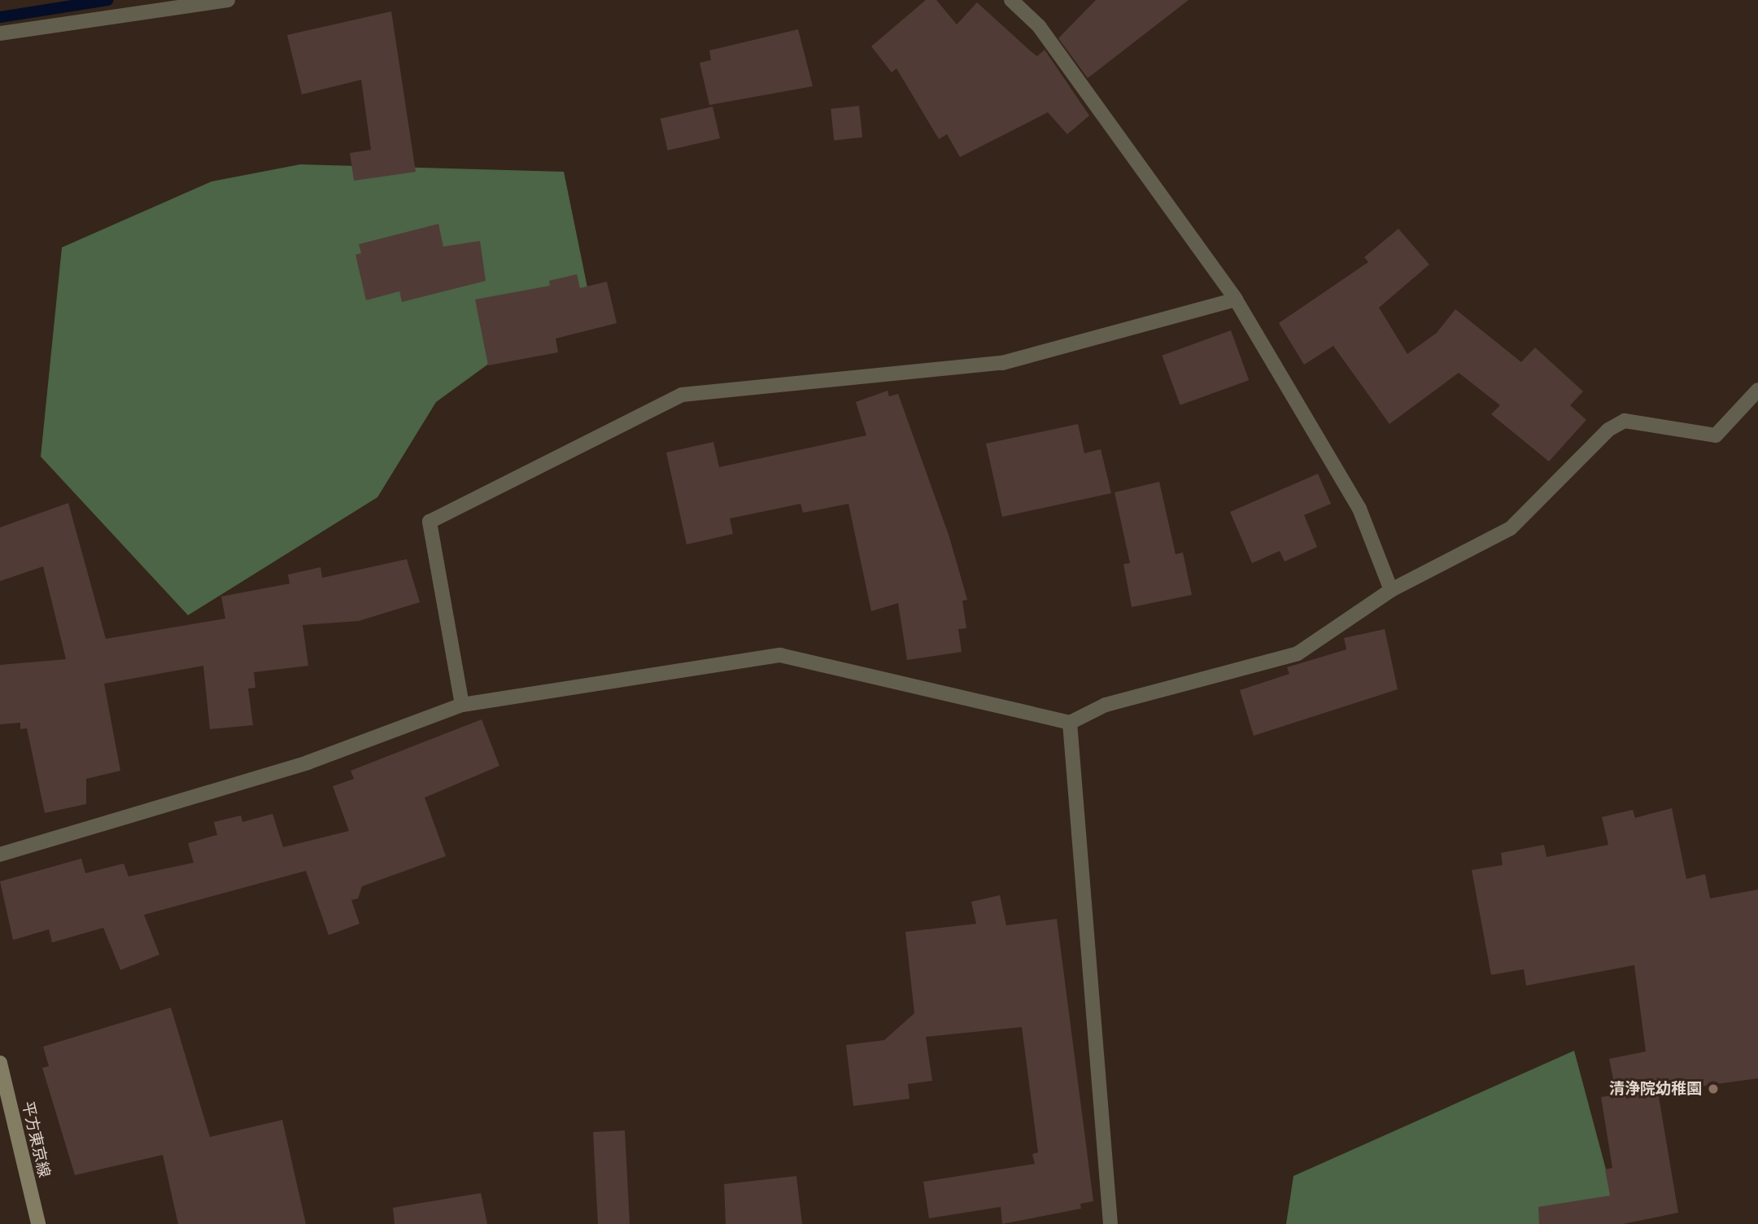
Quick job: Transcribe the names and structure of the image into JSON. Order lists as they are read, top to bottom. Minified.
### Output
{"streets":{"main road":["平方東京線"]},"places":["清浄院幼稚園"]}
